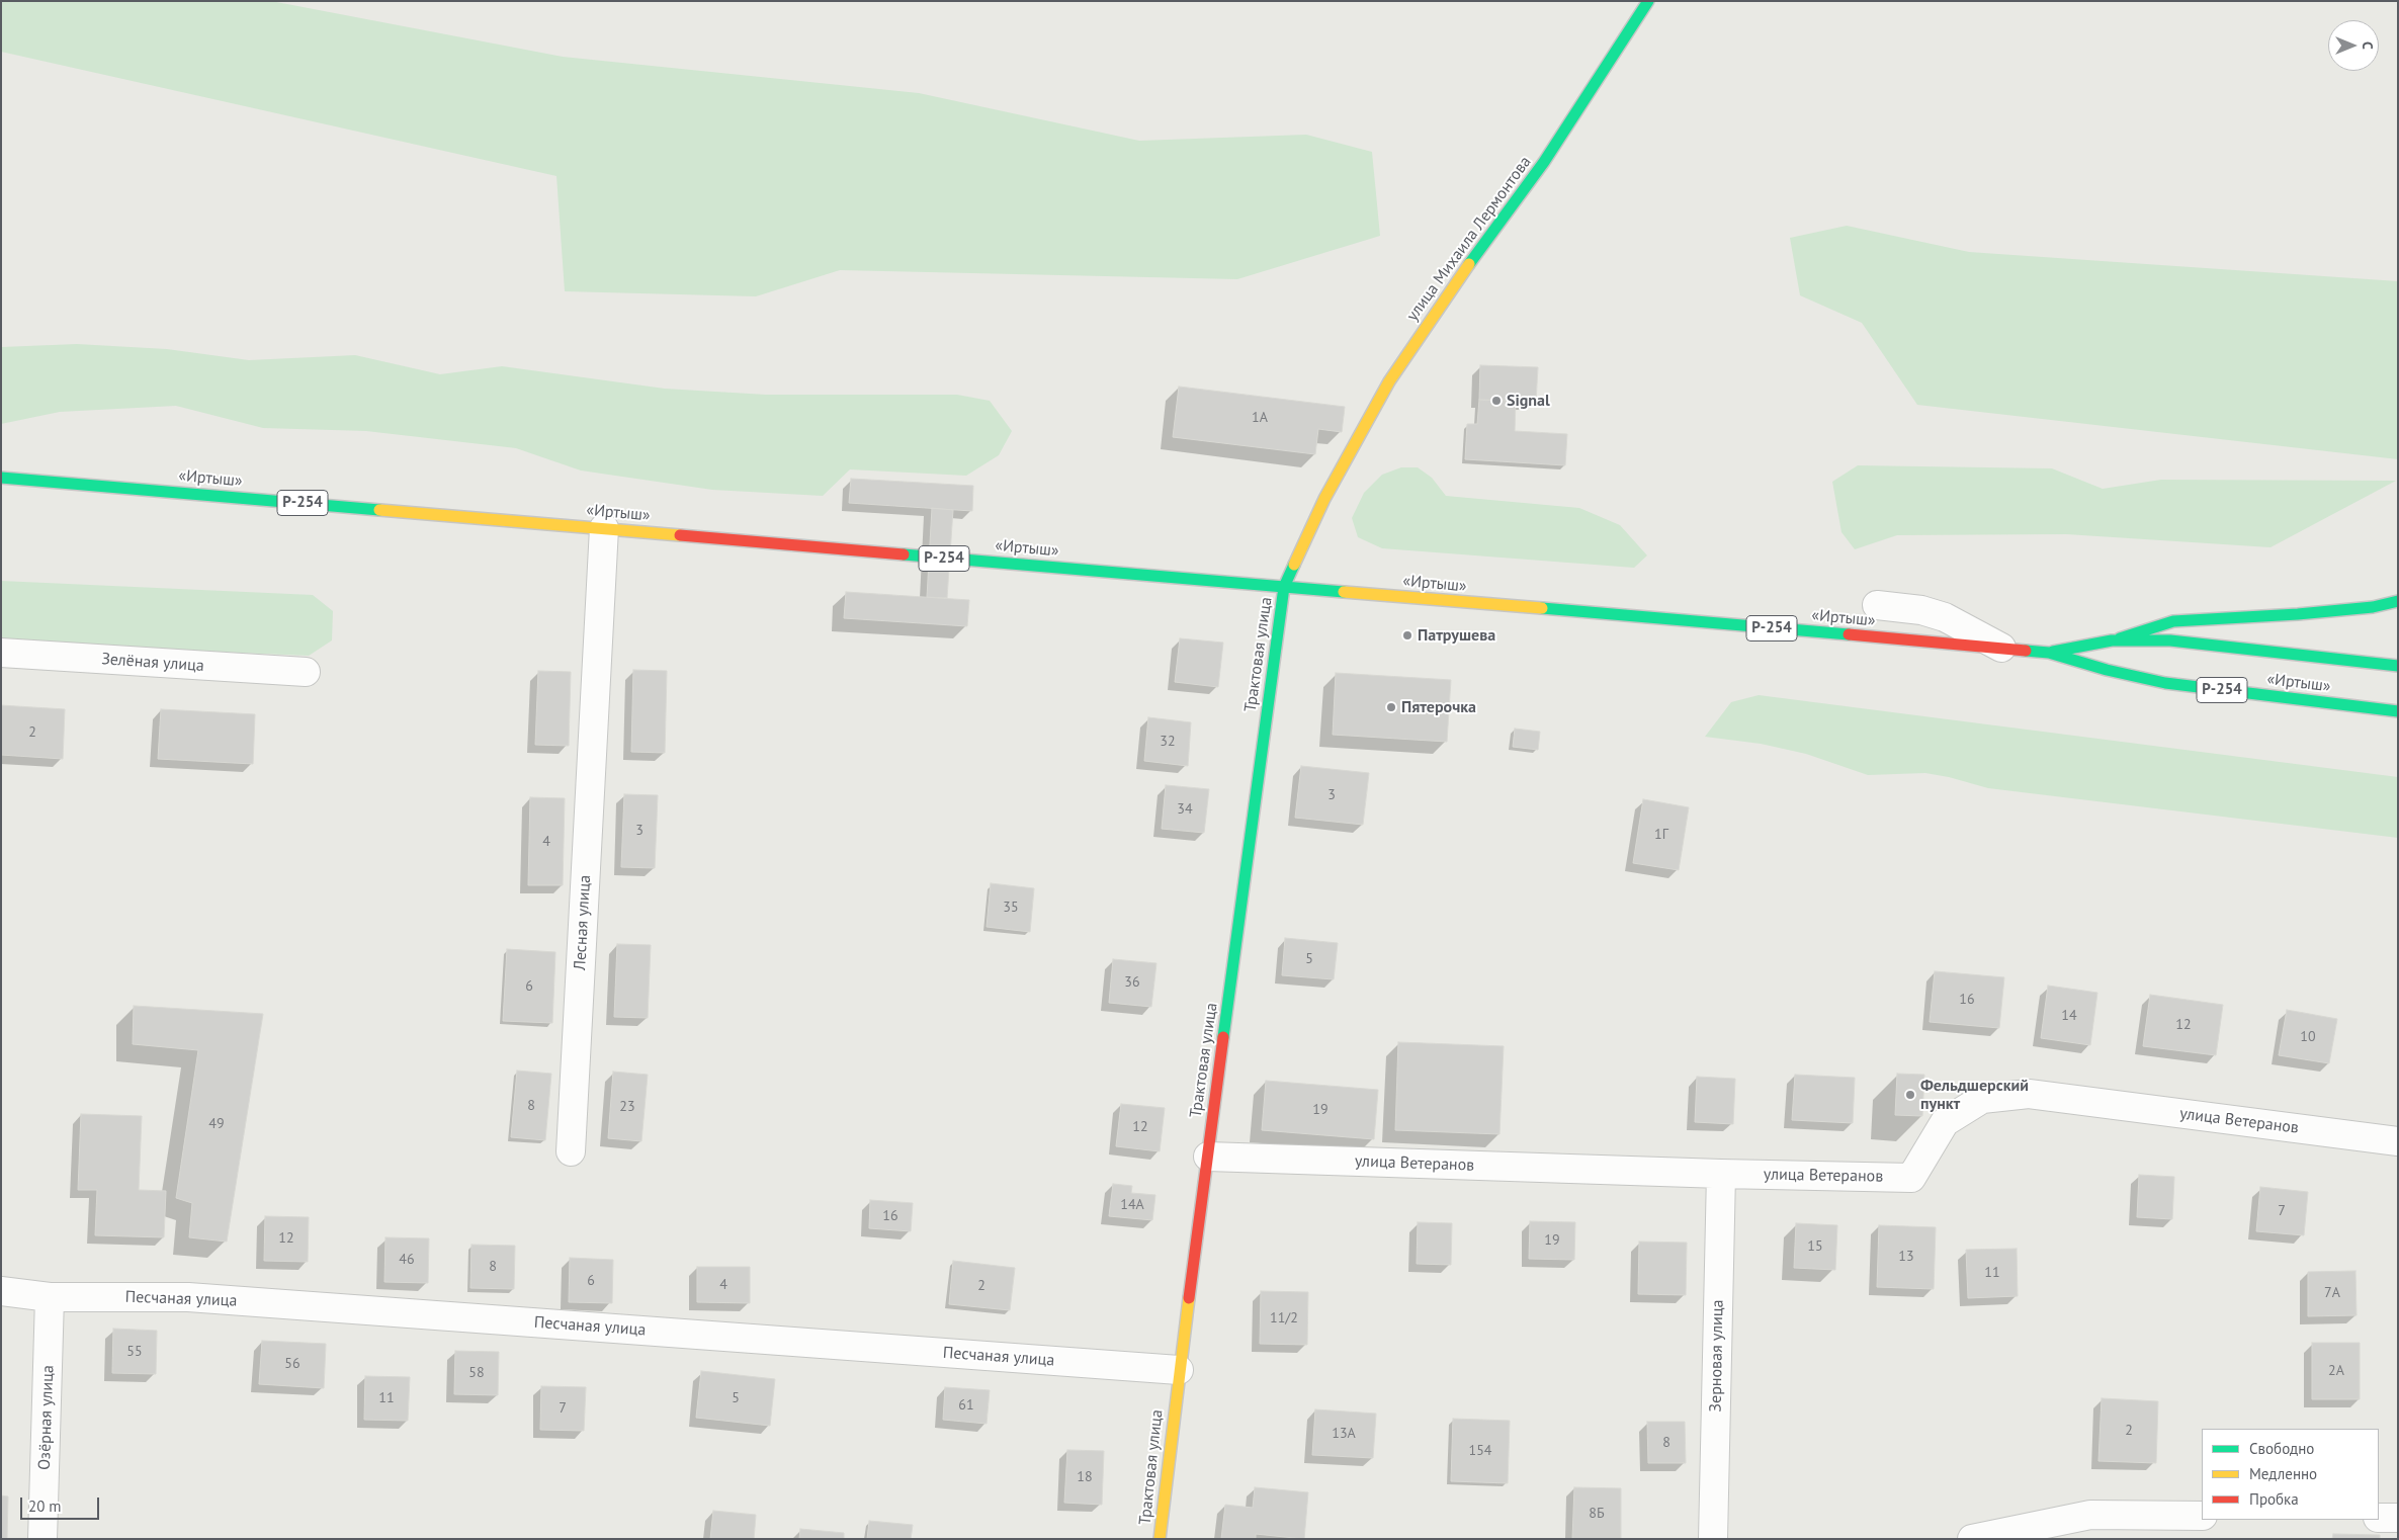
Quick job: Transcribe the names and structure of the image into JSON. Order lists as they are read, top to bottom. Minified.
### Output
{"streets":{"main road":["улица Михаила Лермонтова","«Иртыш»","Р-254","Трактовая улица"],"street":["Зелёная улица","Лесная улица","улица Ветеранов","Песчаная улица","Зерновая улица","Озёрная улица"]},"crossings":[["улица Михаила Лермонтова","«Иртыш»"],["улица Михаила Лермонтова","Трактовая улица"],["«Иртыш»","Трактовая улица"],["«Иртыш»","Лесная улица"],["Трактовая улица","улица Ветеранов"],["Трактовая улица","Песчаная улица"],["улица Ветеранов","Зерновая улица"],["Песчаная улица","Озёрная улица"]],"places":["Signal","Патрушева","Пятерочка","Фельдшерский пункт"],"house_numbers":["1А","2","32","3","34","3","1Г","4","35","5","36","6","16","14","12","10","8","23","19","49","12","14А","7","16","12","19","15","13","46","8","11","6","4","2","7А","11/2","55","56","2А","58","11","5","61","7","2","13А","8","154","18","8Б"],"legend":["Свободно","Медленно","Пробка"],"scale_bar":"20 m","north":"right"}
